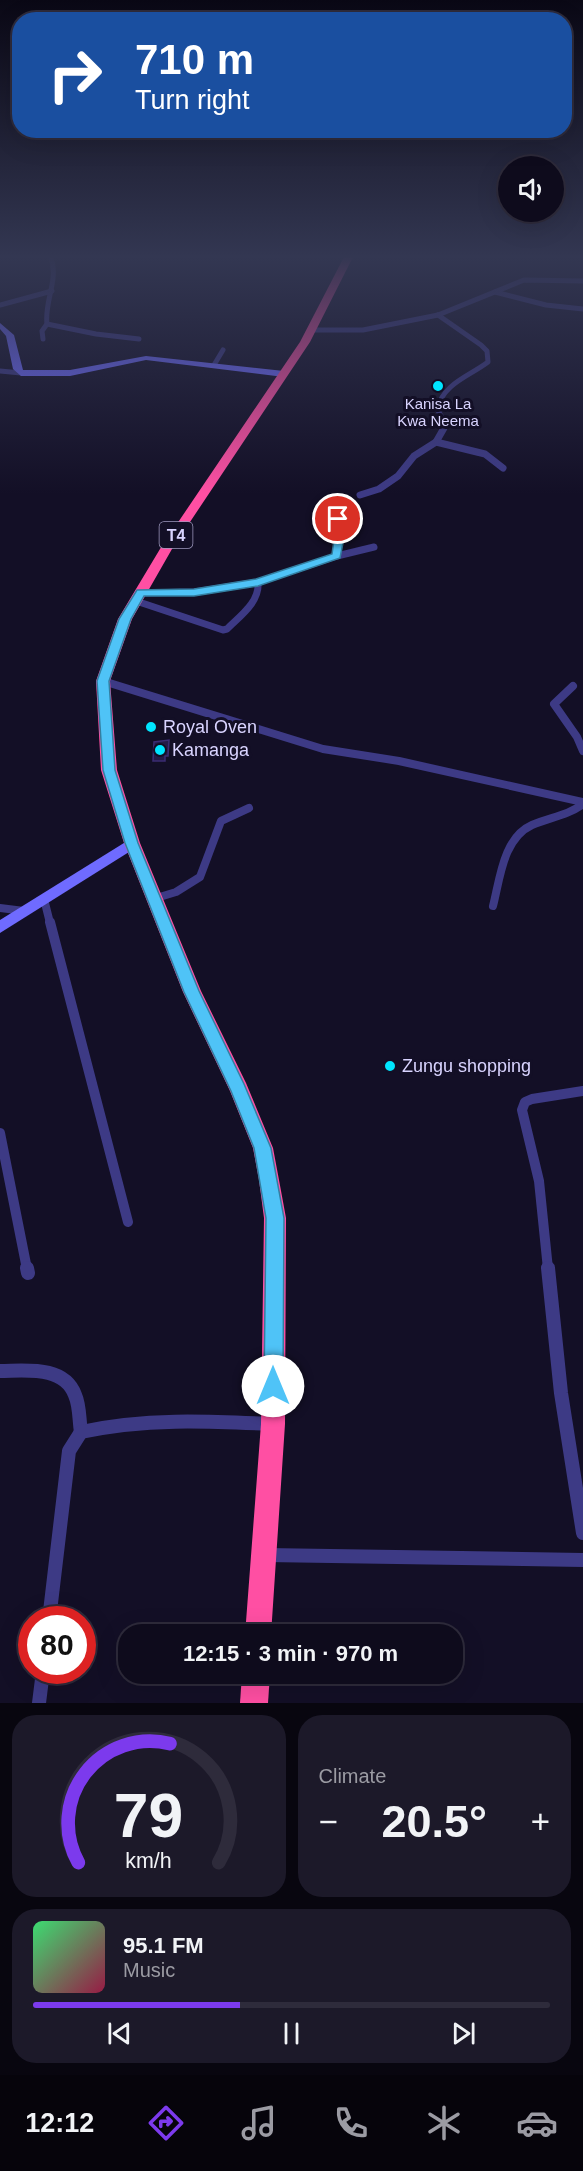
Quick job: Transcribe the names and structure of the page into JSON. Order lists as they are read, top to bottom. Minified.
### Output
{"streets":{"highway":["T4"]},"places":["Kanisa La Kwa Neema","Royal Oven","Kamanga","Zungu shopping"],"page":{"turn":["710 m","Turn right"],"limit":"80","trip":"12:15 · 3 min · 970 m","tile":"Climate","heat":["−","20.5°","+"],"song":["95.1 FM","Music"],"tabs":"12:12","gauge":["79","km/h"]}}
